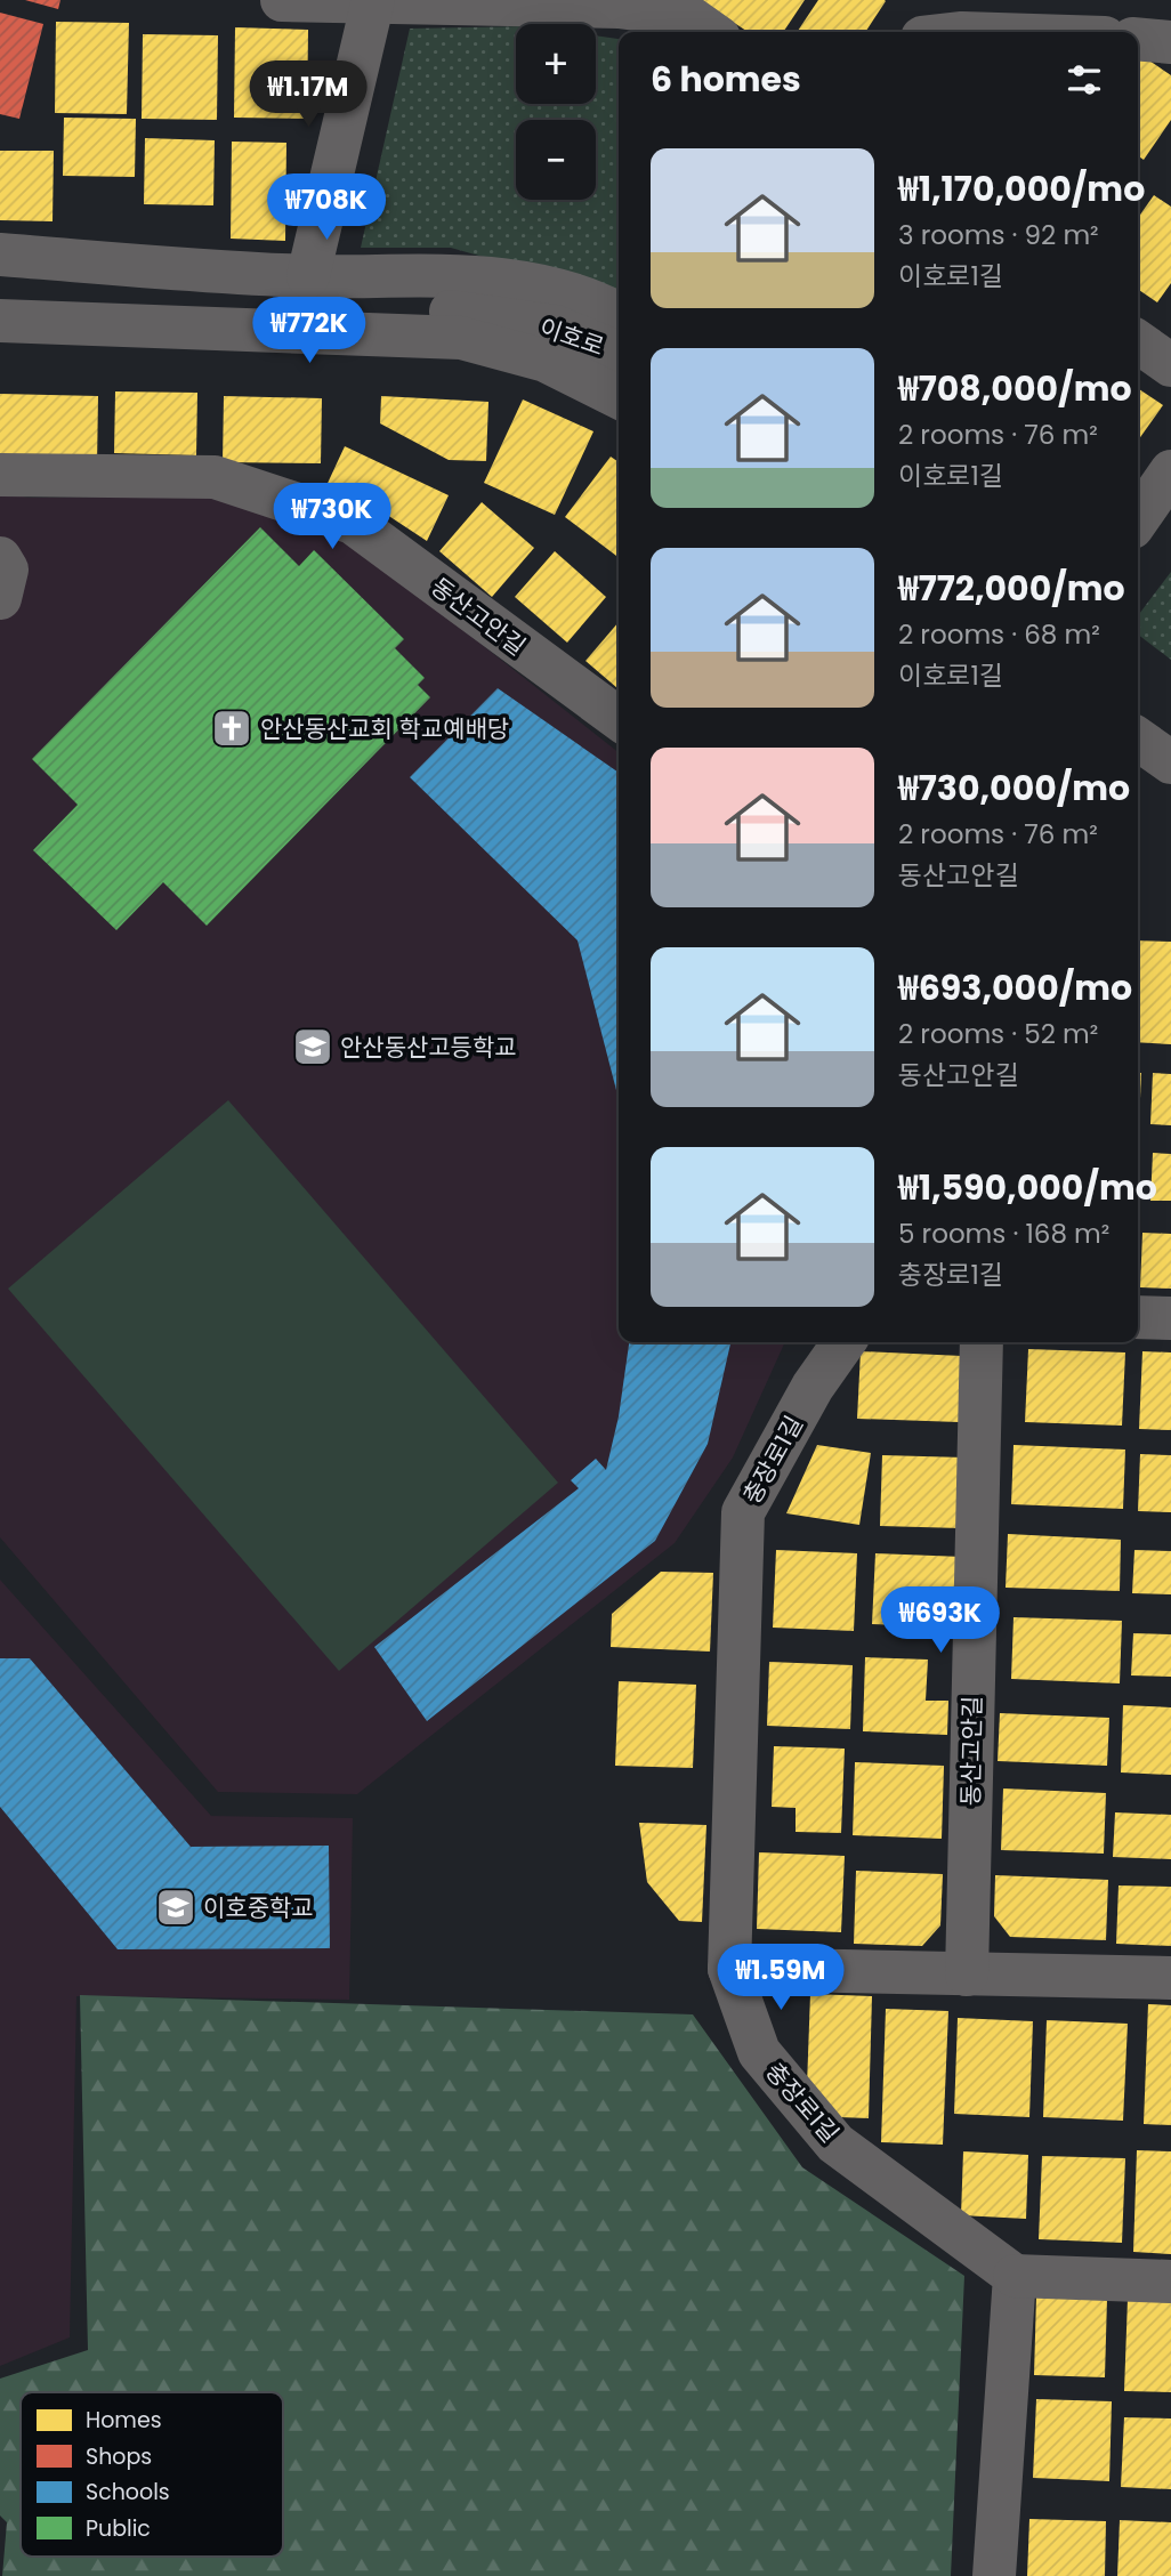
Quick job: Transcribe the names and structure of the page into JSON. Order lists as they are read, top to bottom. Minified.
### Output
{"streets":{"street":["이호로","동산고안길","충장로1길"]},"places":{"church":["안산동산교회 학교예배당"],"school or university":["안산동산고등학교","이호중학교"]},"legend":["Homes","Shops","Schools","Public"],"page":{"map_buttons":["+","−"],"heading":"6 homes","price":["₩1.17M","₩708K","₩772K","₩730K","₩693K","₩1.59M"],"list":[{"name":"₩1,170,000/mo","note":"3 rooms · 92 m² · 이호로1길"},{"name":"₩708,000/mo","note":"2 rooms · 76 m² · 이호로1길"},{"name":"₩772,000/mo","note":"2 rooms · 68 m² · 이호로1길"},{"name":"₩730,000/mo","note":"2 rooms · 76 m² · 동산고안길"},{"name":"₩693,000/mo","note":"2 rooms · 52 m² · 동산고안길"},{"name":"₩1,590,000/mo","note":"5 rooms · 168 m² · 충장로1길"}]}}
